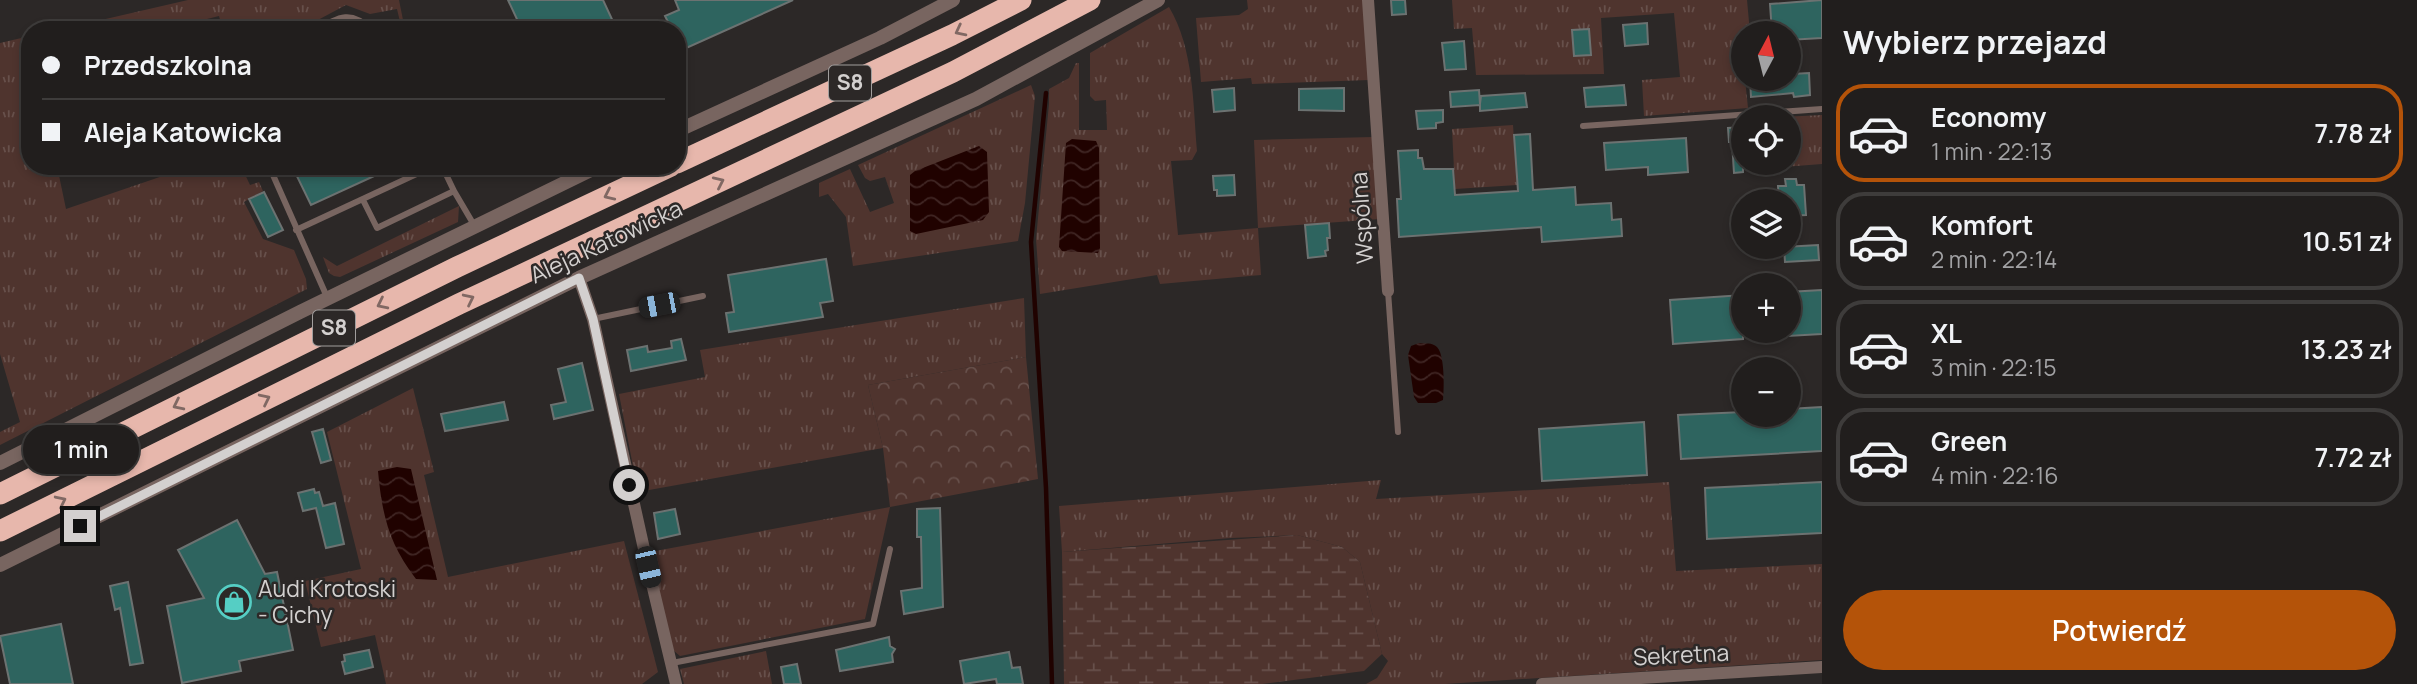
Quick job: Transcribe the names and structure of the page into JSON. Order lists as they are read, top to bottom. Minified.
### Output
{"streets":{"highway":["S8"],"street":["Wspólna","Aleja Katowicka","Sekretna"]},"places":{"shop":["Audi Krotoski - Cichy"]},"north":"top","page":{"heading":"Wybierz przejazd","map_buttons":["+","−"],"banner":["Przedszkolna","Aleja Katowicka"],"list":[{"name":"Economy","note":"1 min · 22:13","value":"7.78 zł"},{"name":"Komfort","note":"2 min · 22:14","value":"10.51 zł"},{"name":"XL","note":"3 min · 22:15","value":"13.23 zł"},{"name":"Green","note":"4 min · 22:16","value":"7.72 zł"}],"bubble":"1 min","buttons":"Potwierdź"}}
